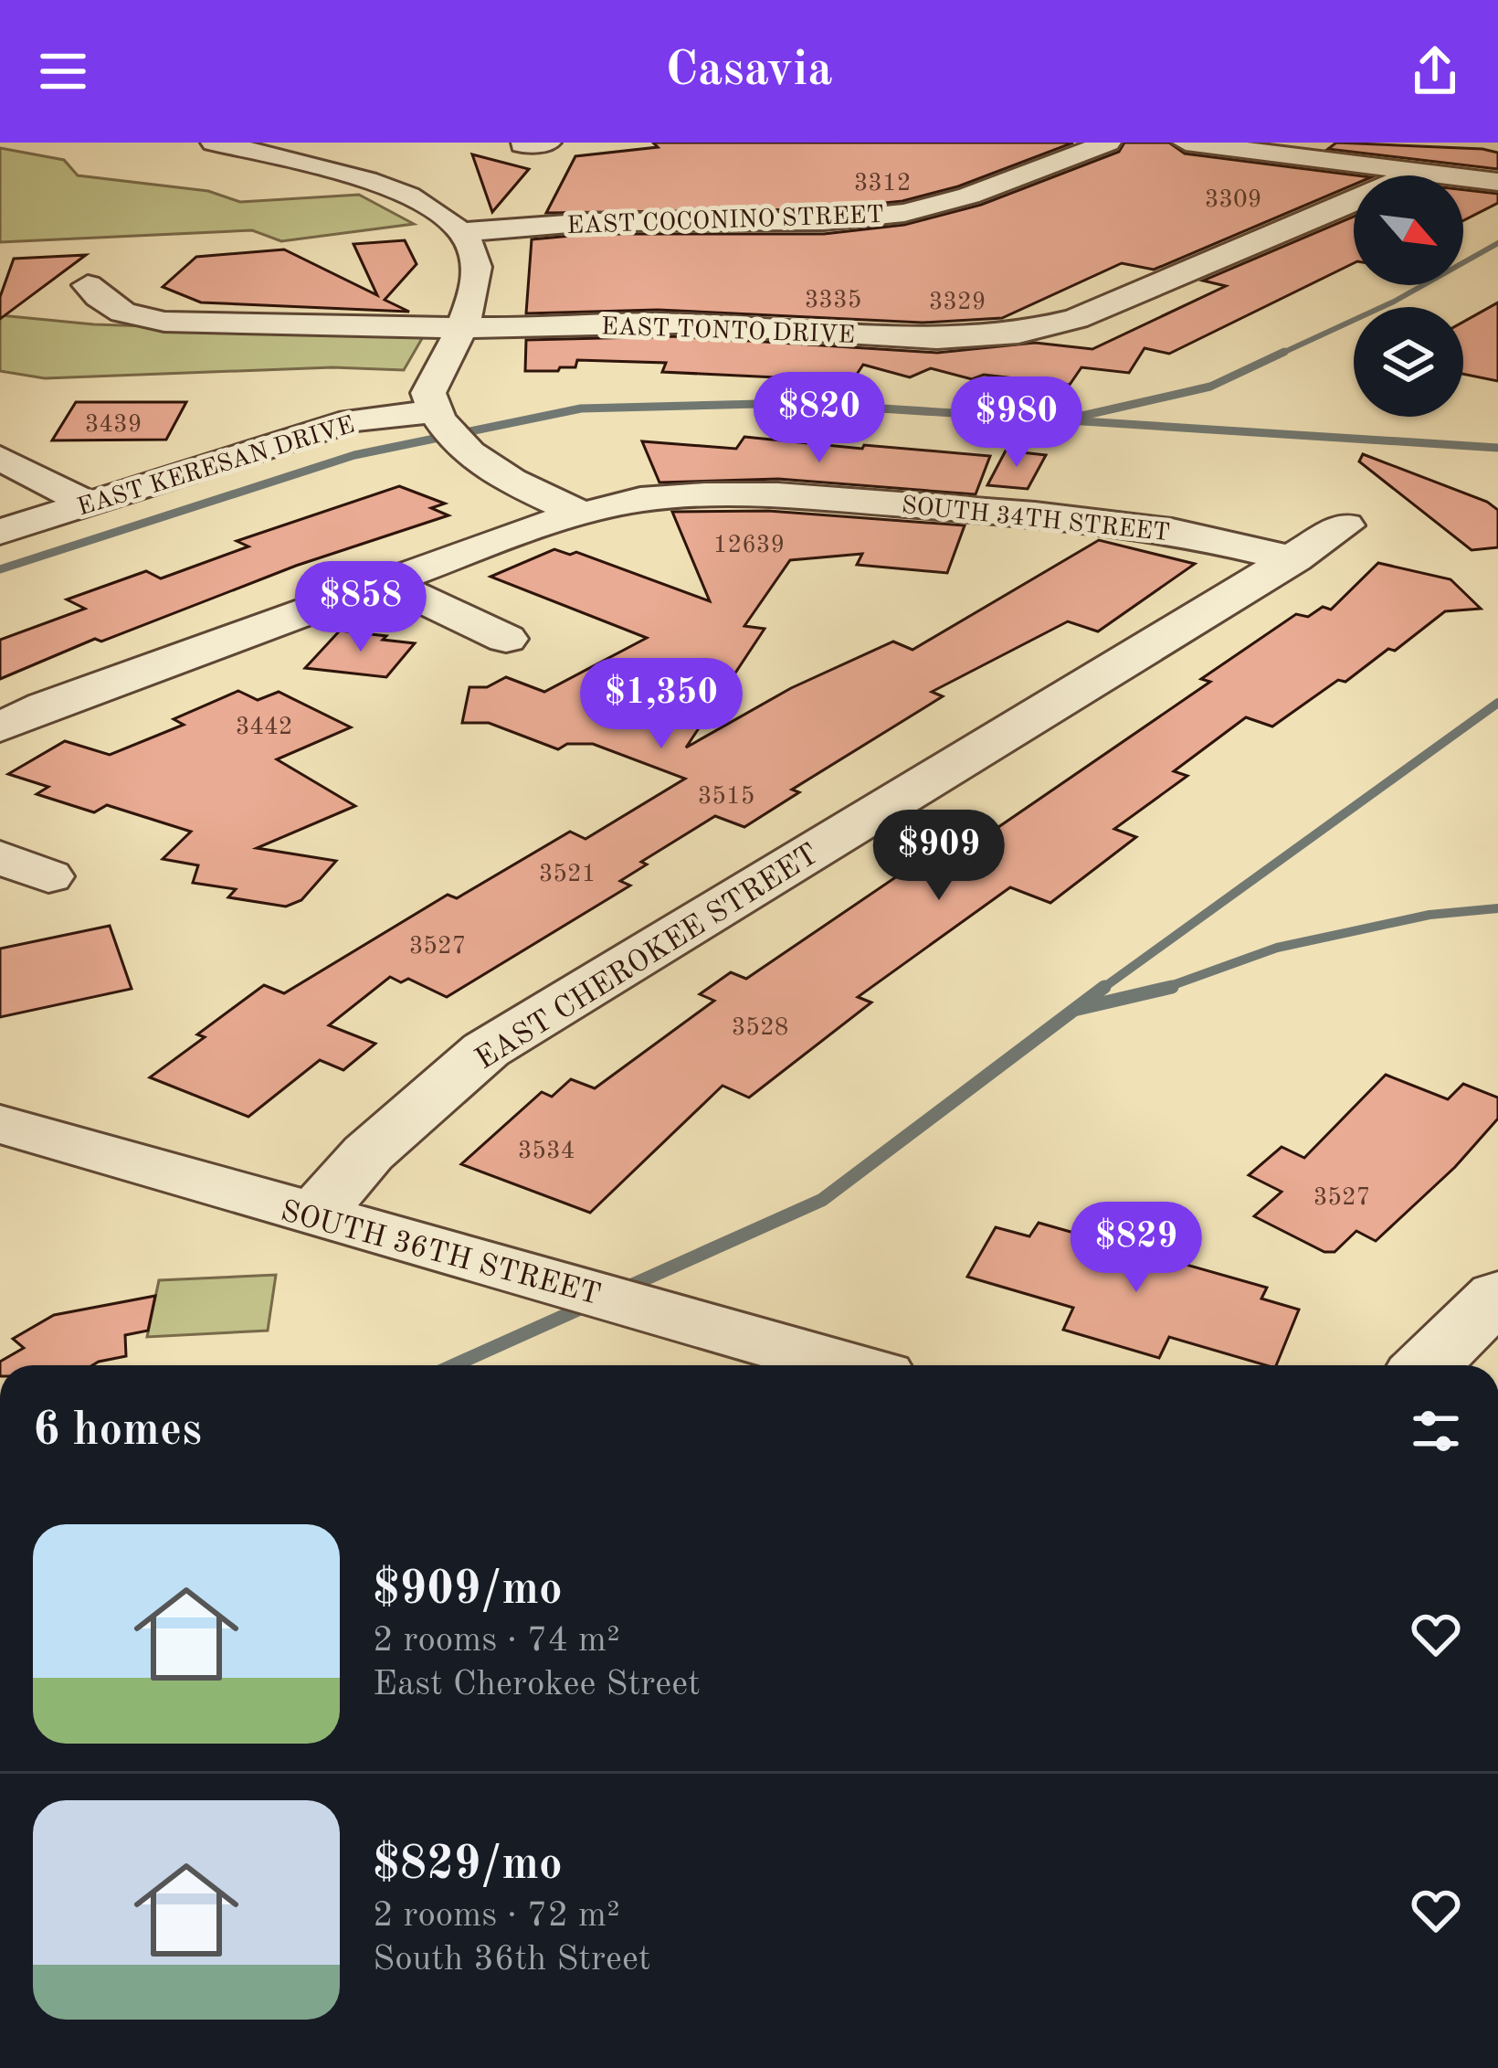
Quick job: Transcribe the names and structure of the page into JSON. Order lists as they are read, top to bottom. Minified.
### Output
{"streets":{"street":["EAST COCONINO STREET","EAST TONTO DRIVE","EAST KERESAN DRIVE","SOUTH 34TH STREET","EAST CHEROKEE STREET","SOUTH 36TH STREET"]},"crossings":[["SOUTH 34TH STREET","EAST CHEROKEE STREET"],["EAST CHEROKEE STREET","SOUTH 36TH STREET"]],"house_numbers":["3312","3309","3335","3329","3439","12639","3442","3515","3521","3527","3528","3534","3527"],"north":"bottom right","page":{"header":"Casavia","price":["$820","$980","$858","$1,350","$909","$829"],"heading":"6 homes","list":[{"name":"$909/mo","note":"2 rooms · 74 m² · East Cherokee Street"},{"name":"$829/mo","note":"2 rooms · 72 m² · South 36th Street"}]}}
